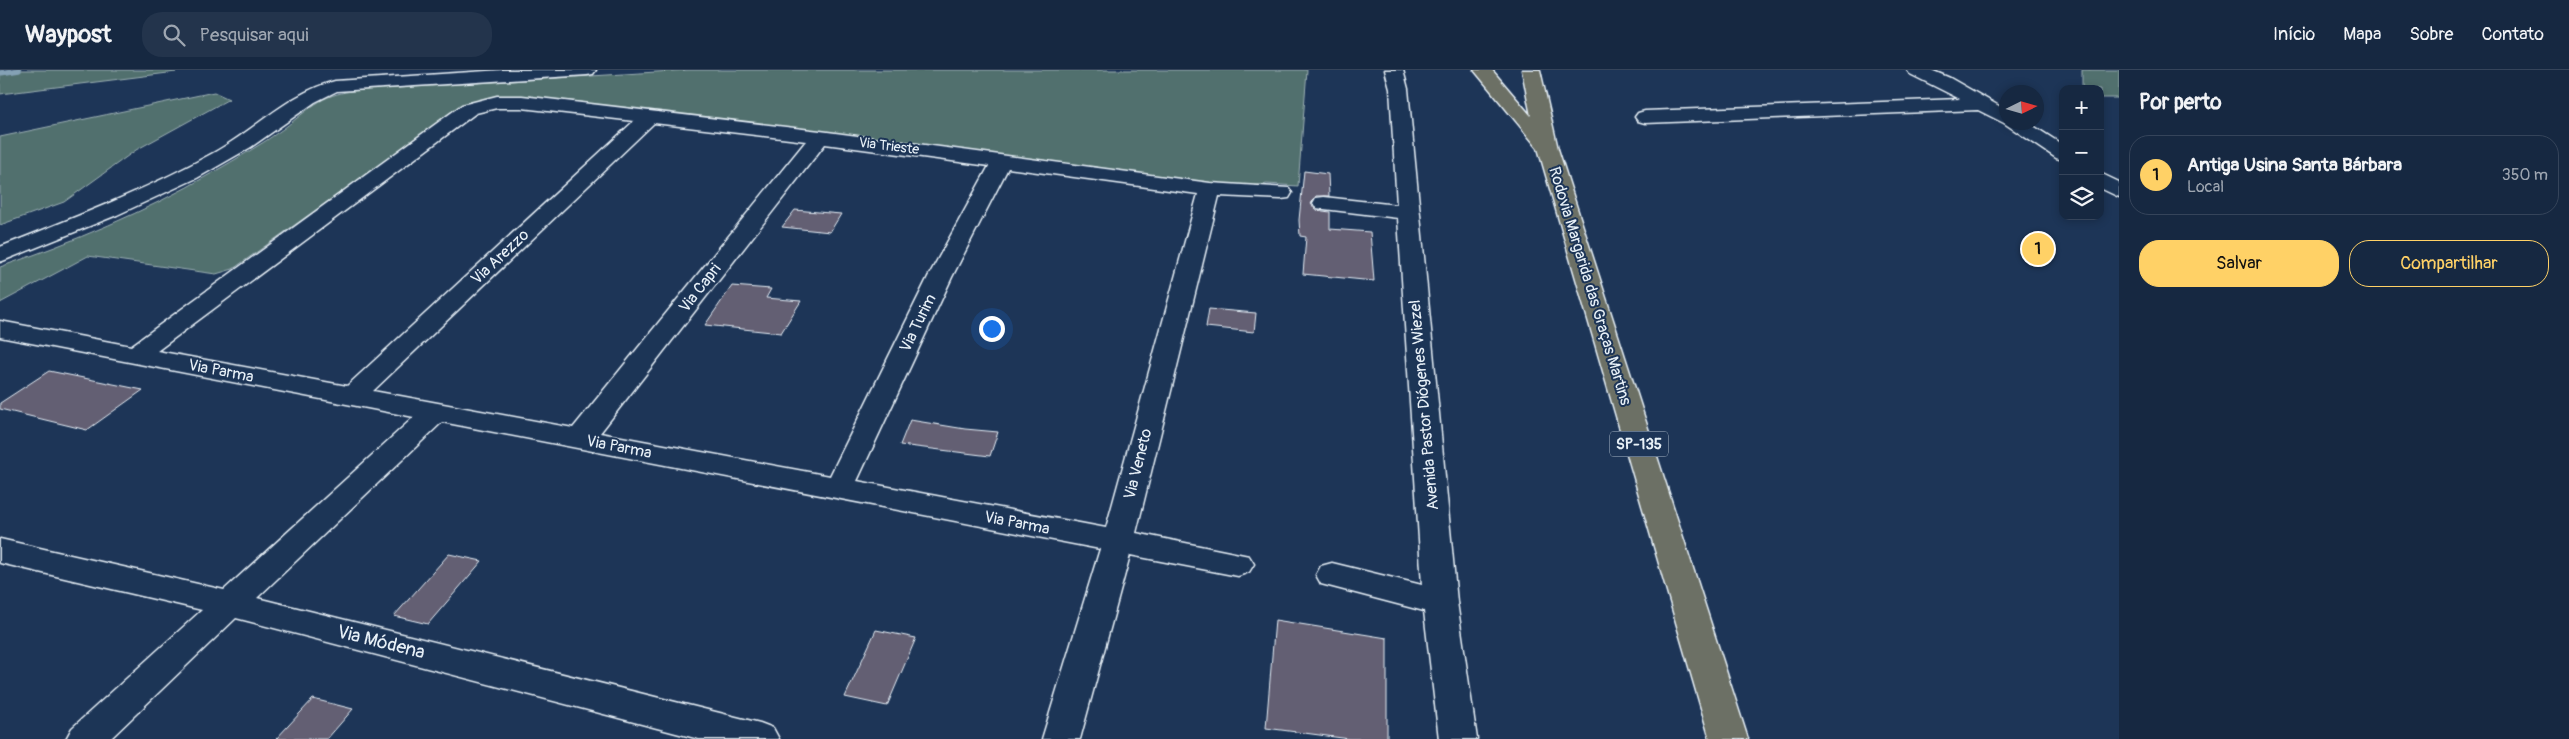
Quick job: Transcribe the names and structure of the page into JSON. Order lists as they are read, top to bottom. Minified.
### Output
{"streets":{"main road":["Rodovia Margarida das Graças Martins","SP-135"],"street":["Via Trieste","Via Arezzo","Via Capri","Via Turim","Via Parma","Avenida Pastor Diógenes Wiezel","Via Veneto","Via Módena"]},"crossings":[["Via Trieste","Via Arezzo"],["Via Trieste","Via Capri"],["Via Trieste","Via Turim"],["Via Trieste","Via Parma"],["Via Trieste","Via Veneto"],["Via Arezzo","Via Parma"],["Via Capri","Via Parma"],["Via Turim","Via Parma"],["Via Parma","Via Veneto"]],"north":"right","page":{"header":"Waypost","search":"Pesquisar aqui","nav":["Início","Mapa","Sobre","Contato"],"heading":"Por perto","map_buttons":["+","−"],"list":[{"mark":"1","name":"Antiga Usina Santa Bárbara","note":"Local","value":"350 m"}],"buttons":["Salvar","Compartilhar"],"pins":"1"}}
